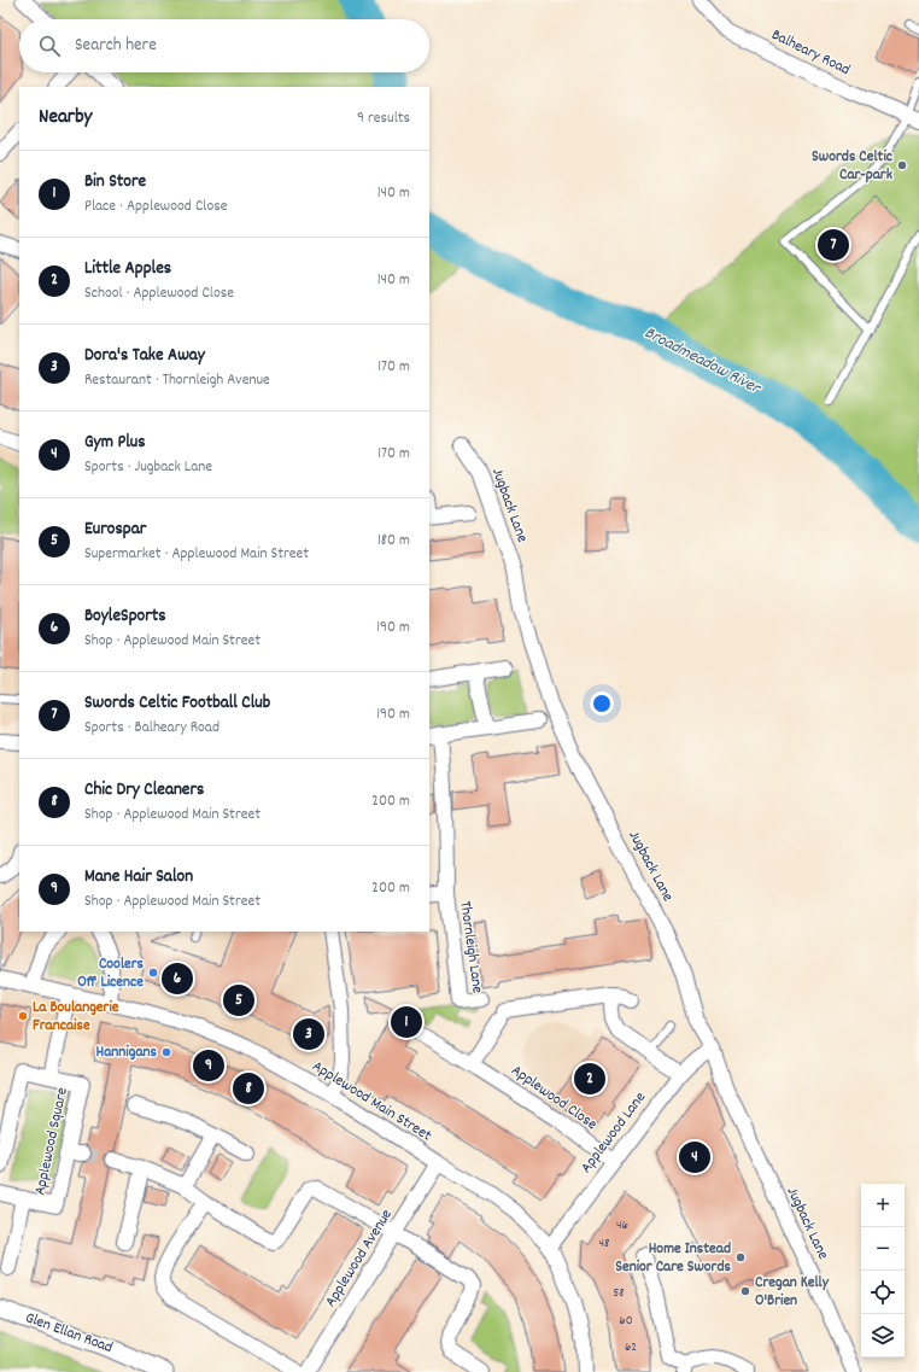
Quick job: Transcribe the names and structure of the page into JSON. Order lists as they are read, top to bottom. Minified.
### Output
{"streets":{"street":["Balheary Road","Jugback Lane","Thornleigh Lane","Applewood Close","Applewood Main Street","Applewood Lane","Applewood Square","Applewood Avenue","Glen Ellan Road"]},"crossings":[["Jugback Lane","Applewood Lane"],["Applewood Close","Applewood Lane"],["Applewood Main Street","Applewood Lane"],["Applewood Main Street","Applewood Square"],["Applewood Main Street","Applewood Avenue"]],"water":["Broadmeadow River"],"places":["Swords Celtic Car-park","Coolers Off Licence","La Boulangerie Francaise","Hannigans","Home Instead Senior Care Swords","Cregan Kelly O'Brien"],"house_numbers":["46","48","58","60","62"],"page":{"search":"Search here","heading":["Nearby","9 results"],"list":[{"mark":"1","name":"Bin Store","note":"Place · Applewood Close","value":"140 m"},{"mark":"2","name":"Little Apples","note":"School · Applewood Close","value":"140 m"},{"mark":"3","name":"Dora's Take Away","note":"Restaurant · Thornleigh Avenue","value":"170 m"},{"mark":"4","name":"Gym Plus","note":"Sports · Jugback Lane","value":"170 m"},{"mark":"5","name":"Eurospar","note":"Supermarket · Applewood Main Street","value":"180 m"},{"mark":"6","name":"BoyleSports","note":"Shop · Applewood Main Street","value":"190 m"},{"mark":"7","name":"Swords Celtic Football Club","note":"Sports · Balheary Road","value":"190 m"},{"mark":"8","name":"Chic Dry Cleaners","note":"Shop · Applewood Main Street","value":"200 m"},{"mark":"9","name":"Mane Hair Salon","note":"Shop · Applewood Main Street","value":"200 m"}],"pins":["7","6","5","1","3","9","2","8","4"],"map_buttons":["+","−"]}}
